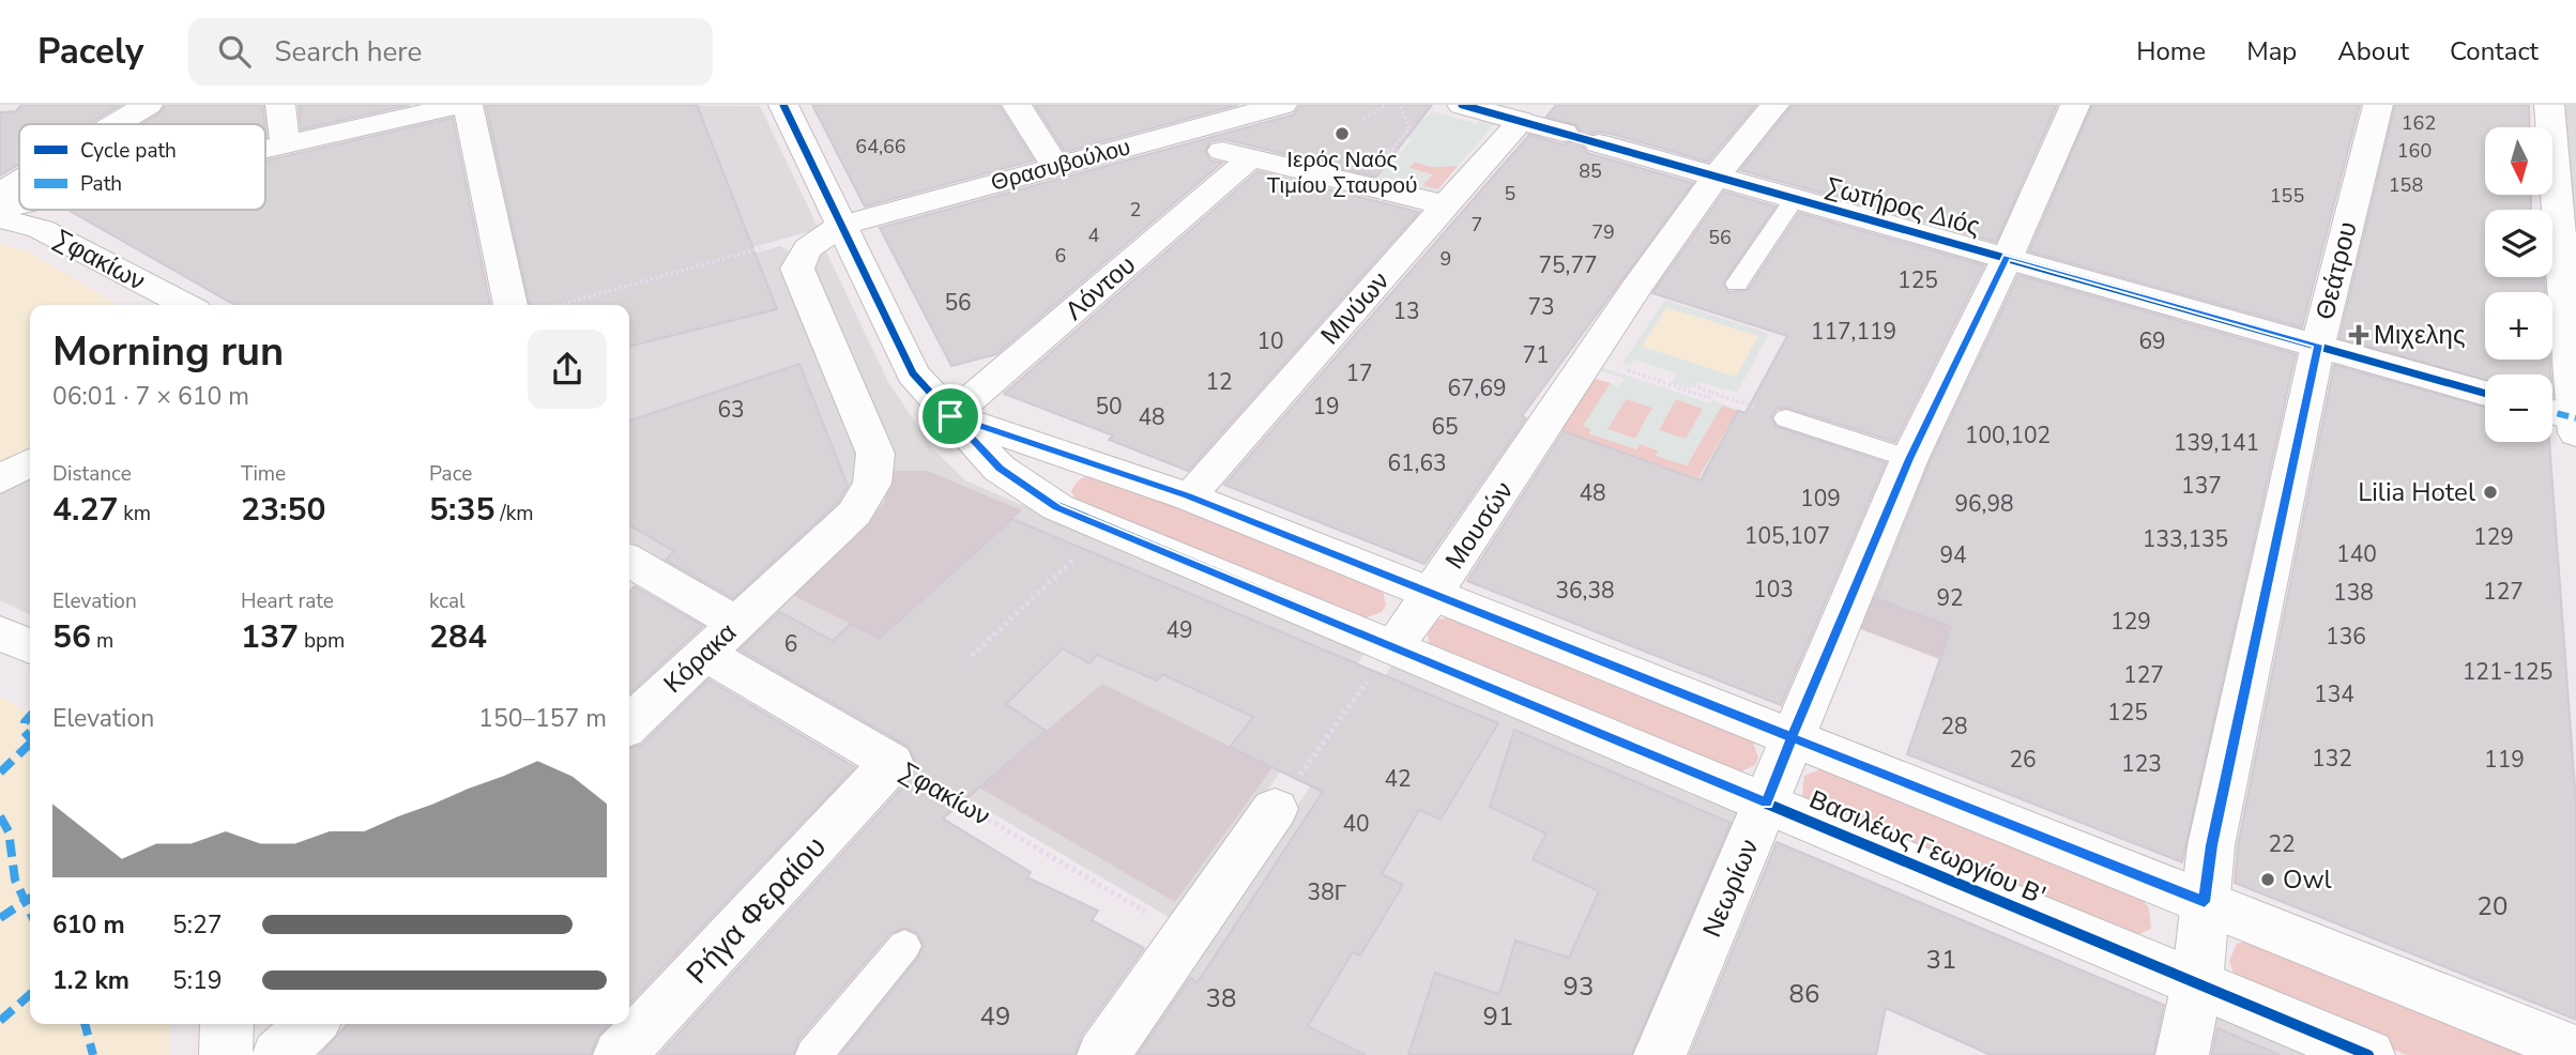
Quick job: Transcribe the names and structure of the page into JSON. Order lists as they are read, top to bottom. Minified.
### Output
{"streets":{"street":["Θρασυβούλου","Σωτήρος Διός","Σφακίων","Θεάτρου","Λόντου","Μινύων","Μουσών","Κόρακα","Βασιλέως Γεωργίου Β'","Νεωρίων","Ρήγα Φεραίου"]},"crossings":[["Θρασυβούλου","Κόρακα"],["Θρασυβούλου","Βασιλέως Γεωργίου Β'"],["Σωτήρος Διός","Θεάτρου"],["Σωτήρος Διός","Μουσών"],["Σωτήρος Διός","Νεωρίων"],["Σφακίων","Κόρακα"],["Σφακίων","Ρήγα Φεραίου"],["Θεάτρου","Βασιλέως Γεωργίου Β'"],["Λόντου","Βασιλέως Γεωργίου Β'"],["Μινύων","Βασιλέως Γεωργίου Β'"],["Μουσών","Βασιλέως Γεωργίου Β'"],["Βασιλέως Γεωργίου Β'","Νεωρίων"]],"places":{"other":["Ιερός Ναός Τιμίου Σταυρού","Lilia Hotel","Owl"],"health":["Μιχελης"]},"house_numbers":["162","64,66","160","85","158","5","155","2","7","79","4","56","6","9","75,77","125","56","73","13","117,119","10","69","71","17","12","67,69","50","19","63","48","65","100,102","139,141","61,63","137","48","109","96,98","105,107","129","133,135","140","94","103","36,38","127","138","92","129","49","136","6","121-125","127","134","125","28","132","26","119","123","42","40","22","38Γ","20","31","93","86","38","49","91"],"legend":["Cycle path","Path"],"north":"bottom","page":{"header":"Pacely","search":"Search here","nav":["Home","Map","About","Contact"],"map_buttons":["+","−"],"heading":["Morning run","06:01 · 7 × 610 m"],"stats":[["Distance","4.27 km"],["Time","23:50"],["Pace","5:35 /km"],["Elevation","56 m"],["Heart rate","137 bpm"],["kcal","284"]],"chart":["Elevation","150–157 m"],"list":[{"name":"610 m","note":"5:27"},{"name":"1.2 km","note":"5:19"}]}}
